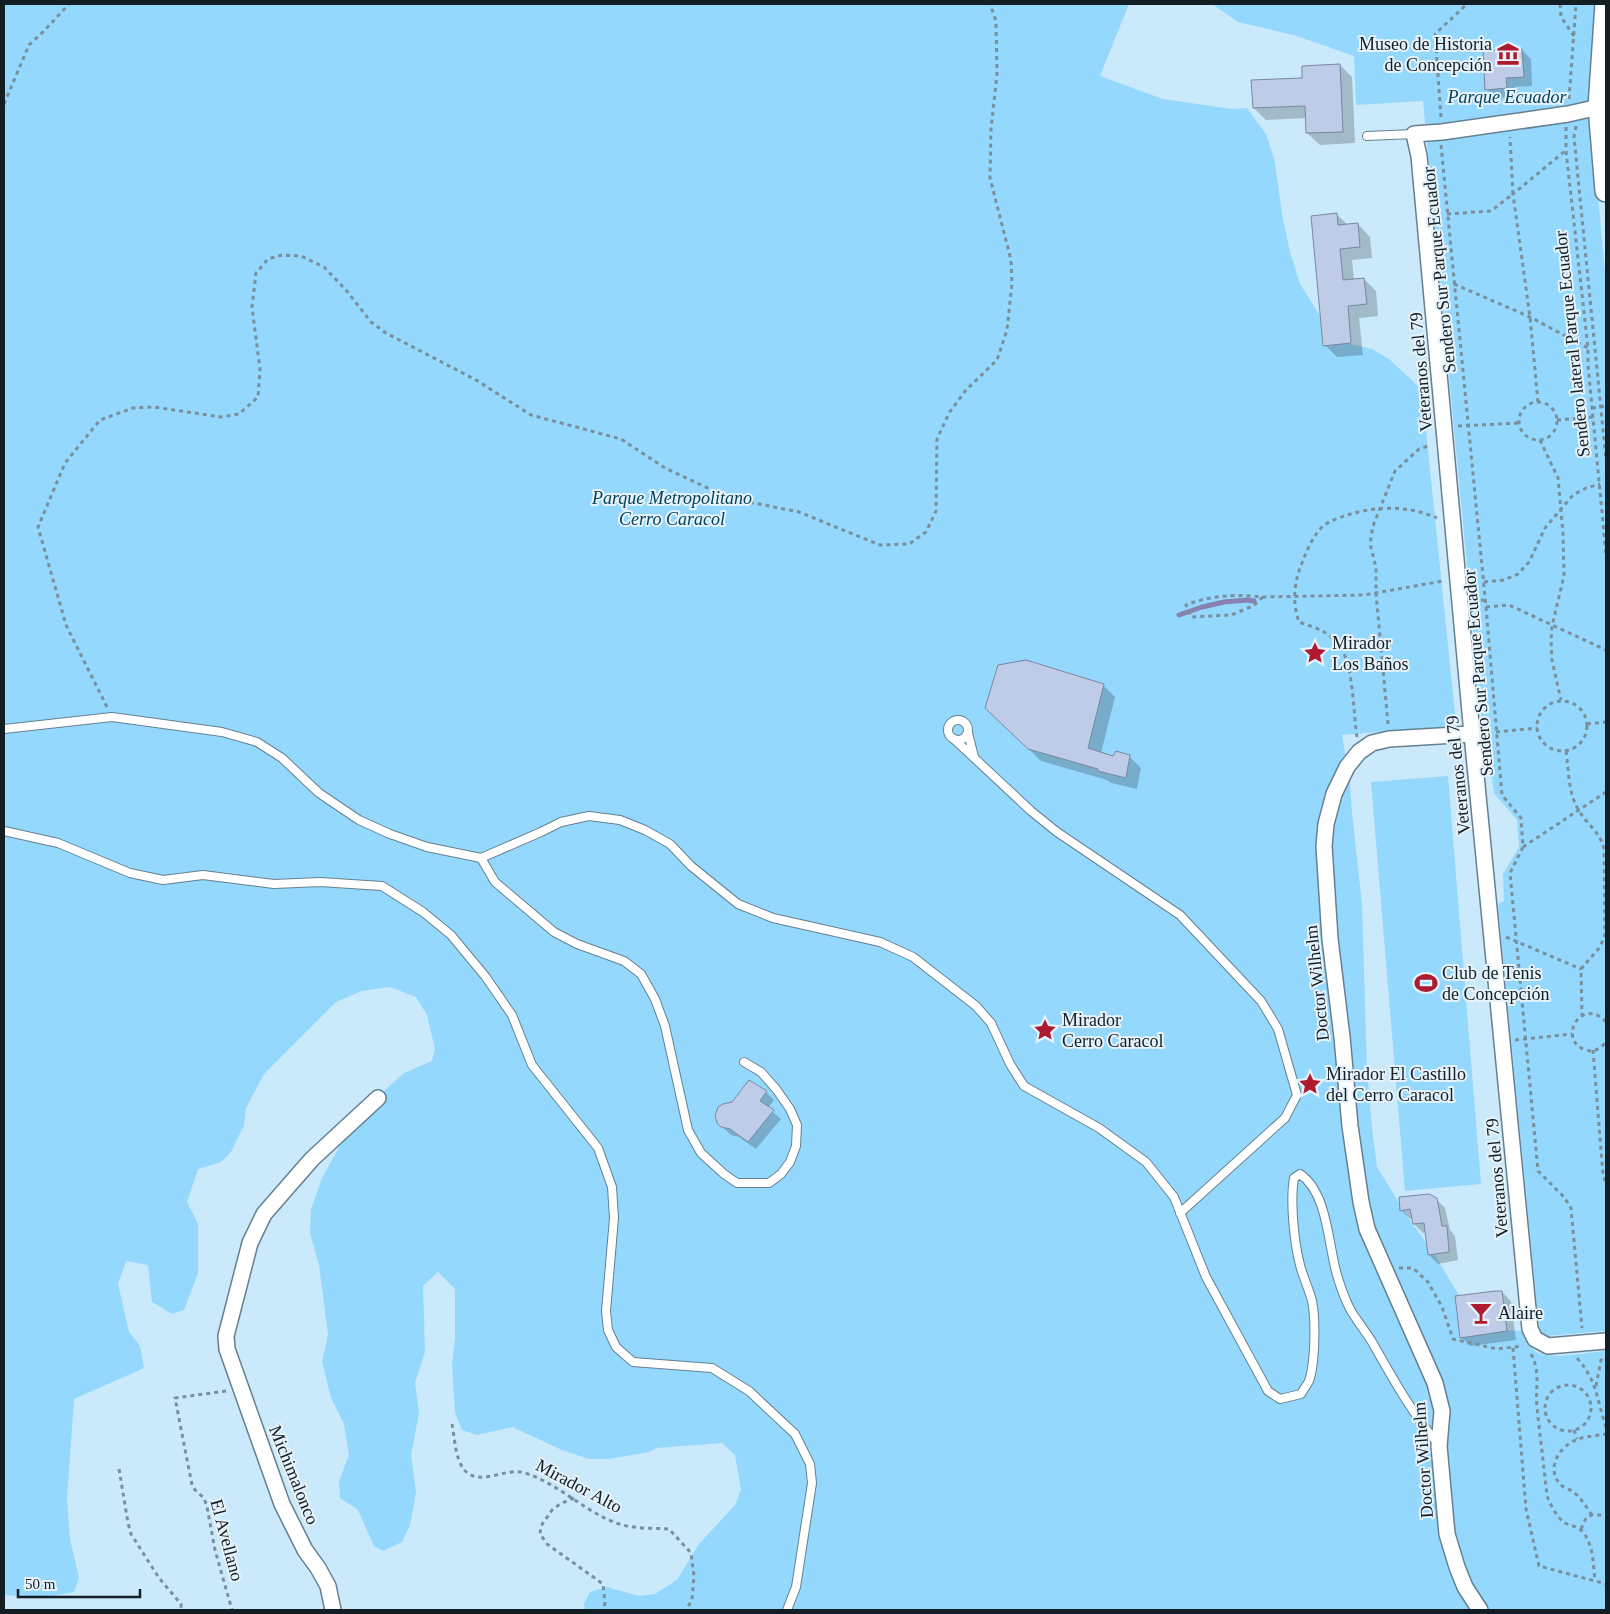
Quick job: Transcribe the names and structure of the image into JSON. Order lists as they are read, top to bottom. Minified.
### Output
{"streets":{"street":["Veteranos del 79","Doctor Wilhelm","Michimalonco"],"path":["Sendero Sur Parque Ecuador","Sendero lateral Parque Ecuador","Mirador Alto","El Avellano"]},"crossings":[["Veteranos del 79","Doctor Wilhelm"],["Michimalonco","El Avellano"]],"parks":["Parque Ecuador","Parque Metropolitano Cerro Caracol"],"places":{"museum":["Museo de Historia de Concepción"],"place":["Mirador Los Baños","Mirador Cerro Caracol","Mirador El Castillo del Cerro Caracol"],"sports":["Club de Tenis de Concepción"],"bar":["Alaire"]},"scale_bar":"50 m"}
